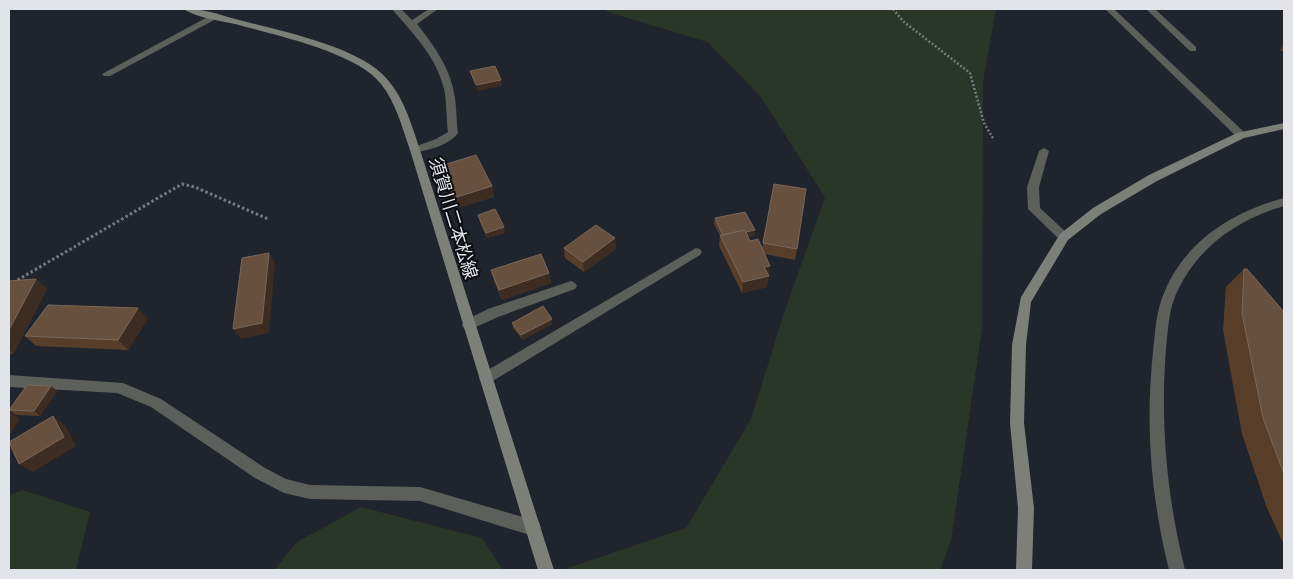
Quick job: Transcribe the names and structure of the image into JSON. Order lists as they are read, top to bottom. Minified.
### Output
{"streets":{"main road":["須賀川二本松線"]}}
